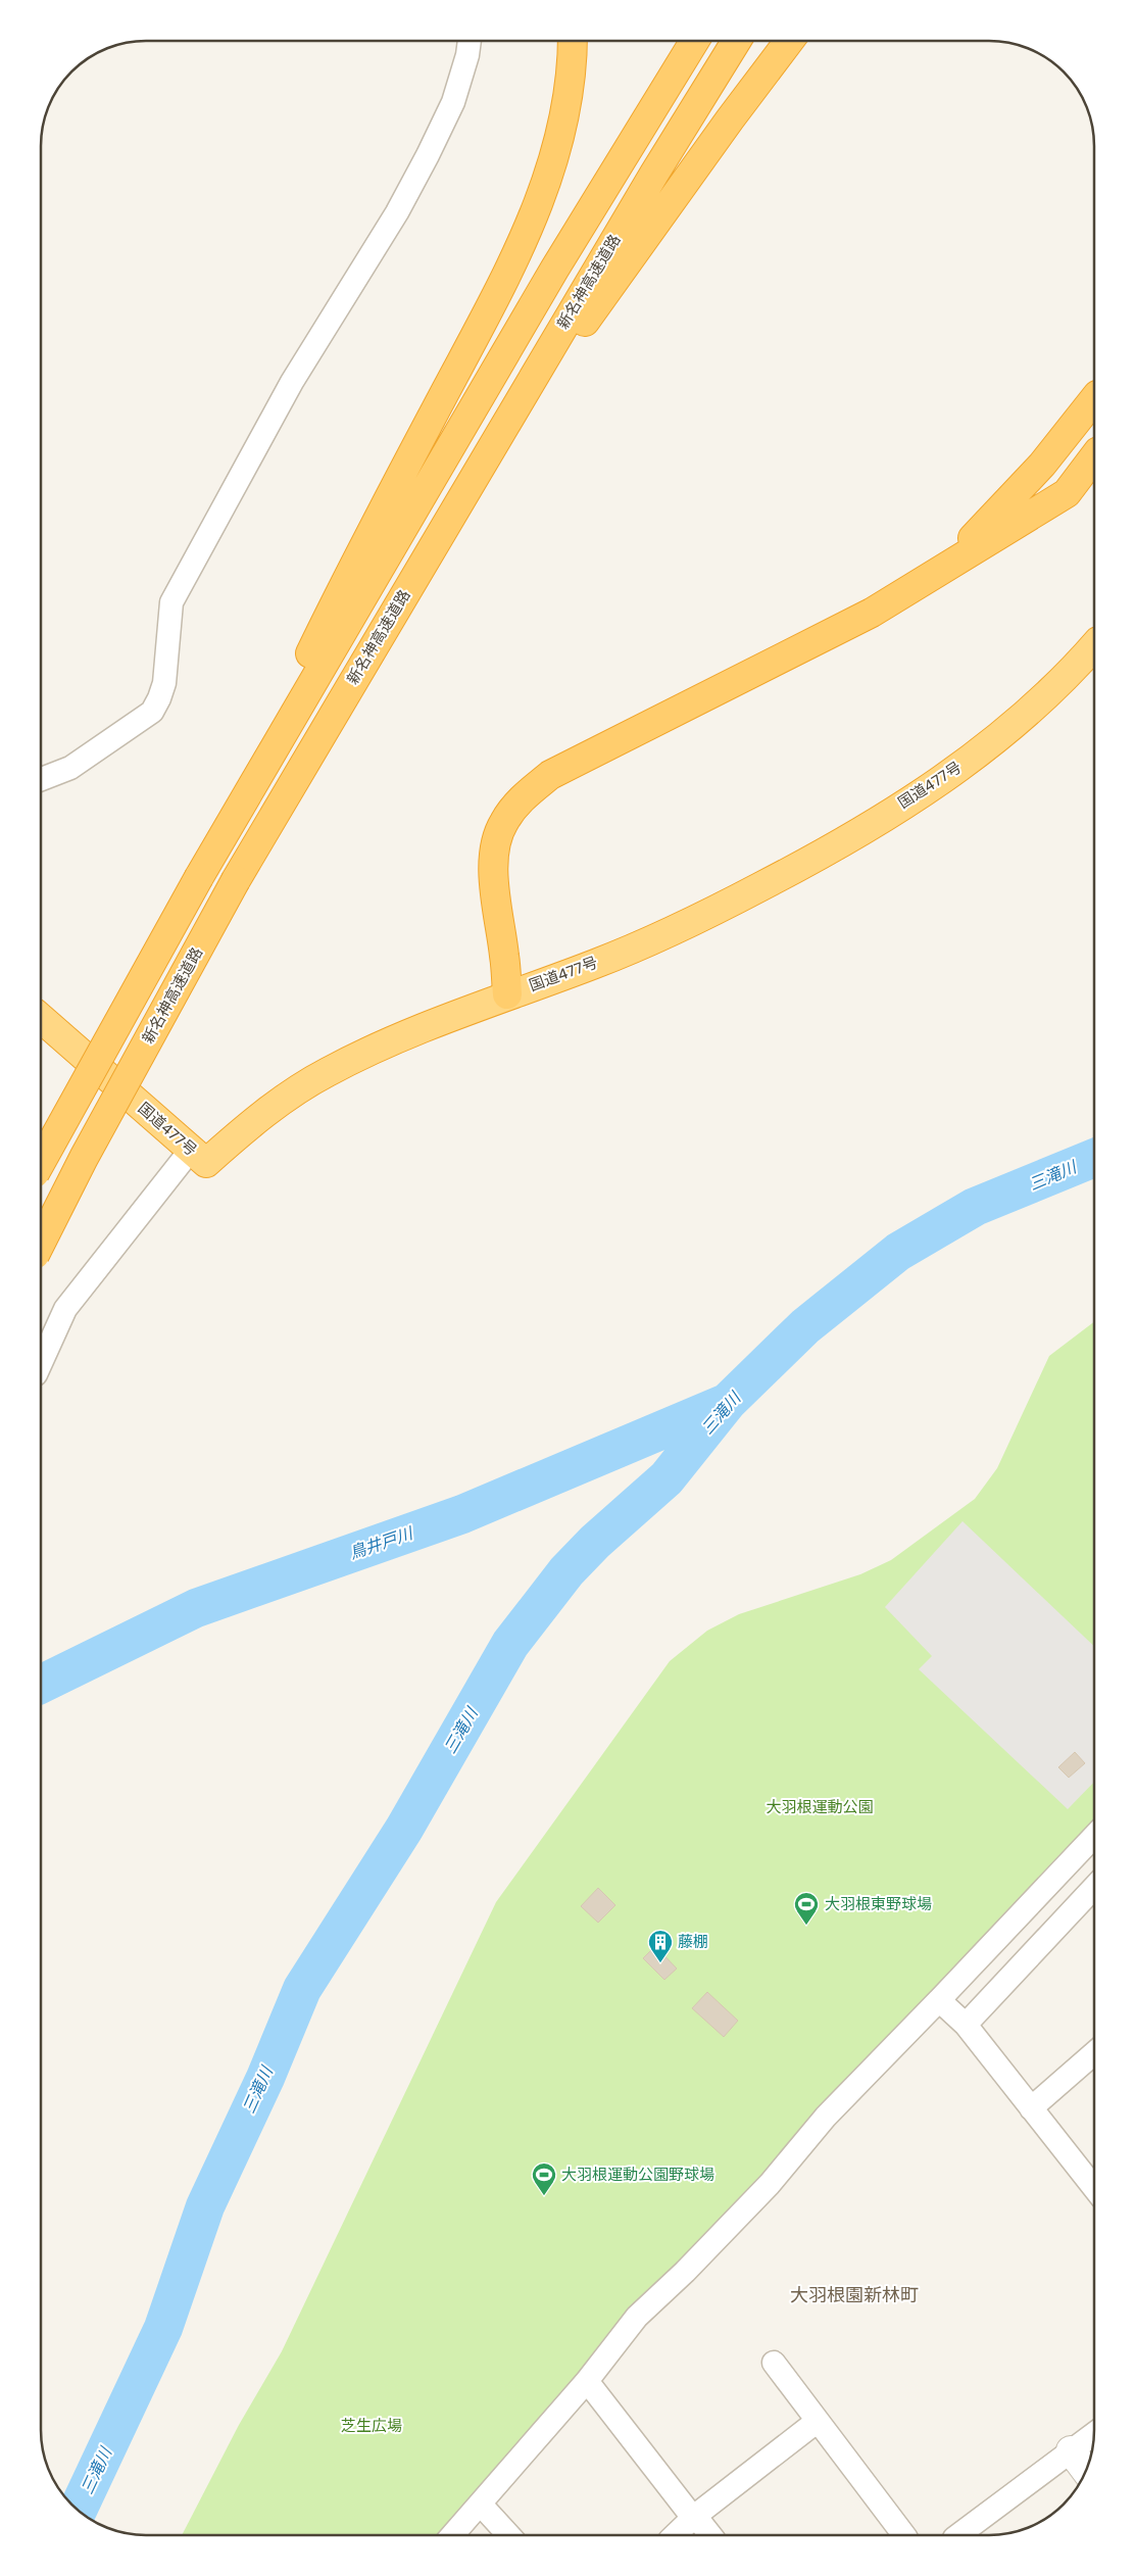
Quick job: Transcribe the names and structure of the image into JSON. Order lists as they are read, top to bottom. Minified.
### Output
{"streets":{"highway":["新名神高速道路","国道477号"]},"districts":["大羽根園新林町"],"water":["三滝川","鳥井戸川"],"parks":["大羽根運動公園","芝生広場"],"places":{"sports":["大羽根東野球場","大羽根運動公園野球場"],"building":["藤棚"]}}
